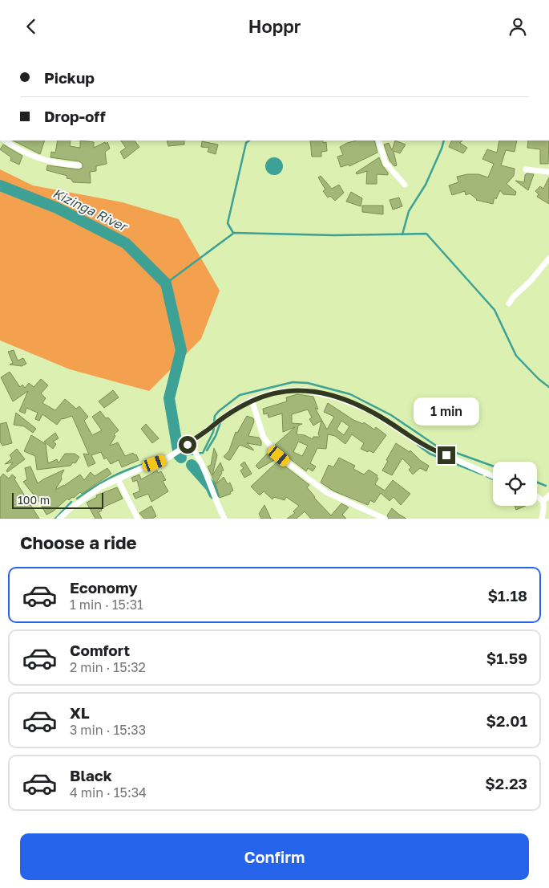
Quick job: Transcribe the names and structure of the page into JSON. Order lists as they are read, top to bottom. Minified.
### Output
{"water":["Kizinga River"],"scale_bar":"100 m","page":{"header":"Hoppr","banner":["Pickup","Drop-off"],"bubble":"1 min","scale":"100 m","heading":"Choose a ride","list":[{"name":"Economy","note":"1 min · 15:31","value":"$1.18"},{"name":"Comfort","note":"2 min · 15:32","value":"$1.59"},{"name":"XL","note":"3 min · 15:33","value":"$2.01"},{"name":"Black","note":"4 min · 15:34","value":"$2.23"}],"buttons":"Confirm"}}
